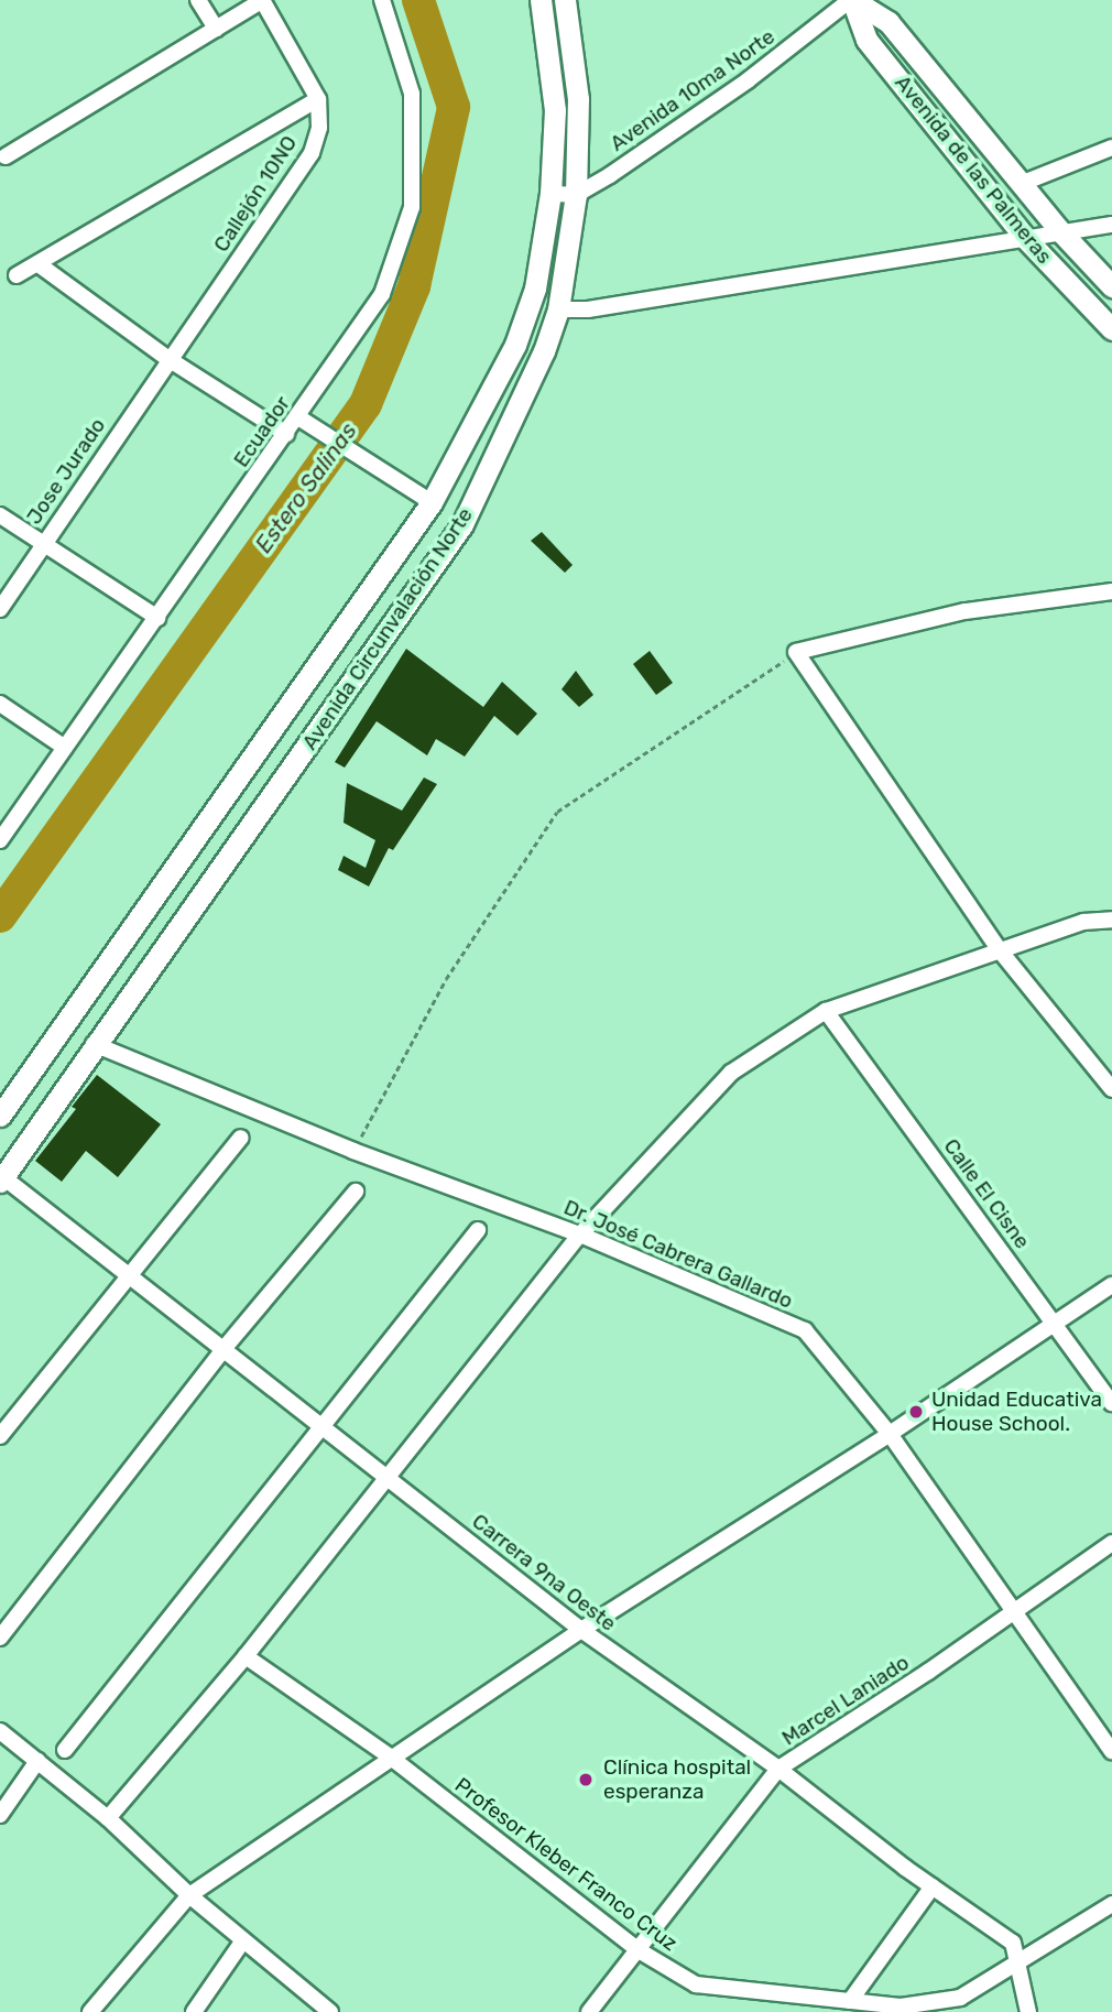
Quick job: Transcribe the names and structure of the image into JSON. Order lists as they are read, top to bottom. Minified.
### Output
{"streets":{"main road":["Avenida de las Palmeras","Avenida Circunvalación Norte"],"street":["Avenida 10ma Norte","Callejón 10NO","Ecuador","Jose Jurado","Calle El Cisne","Dr. José Cabrera Gallardo","Carrera 9na Oeste","Marcel Laniado","Profesor Kleber Franco Cruz"]},"crossings":[["Avenida 10ma Norte","Avenida de las Palmeras"],["Avenida 10ma Norte","Avenida Circunvalación Norte"],["Callejón 10NO","Jose Jurado"],["Avenida Circunvalación Norte","Dr. José Cabrera Gallardo"],["Avenida Circunvalación Norte","Carrera 9na Oeste"],["Dr. José Cabrera Gallardo","Marcel Laniado"],["Carrera 9na Oeste","Marcel Laniado"],["Carrera 9na Oeste","Profesor Kleber Franco Cruz"],["Marcel Laniado","Profesor Kleber Franco Cruz"]],"water":["Estero Salinas"],"places":["Unidad Educativa House School.","Clínica hospital esperanza"]}
